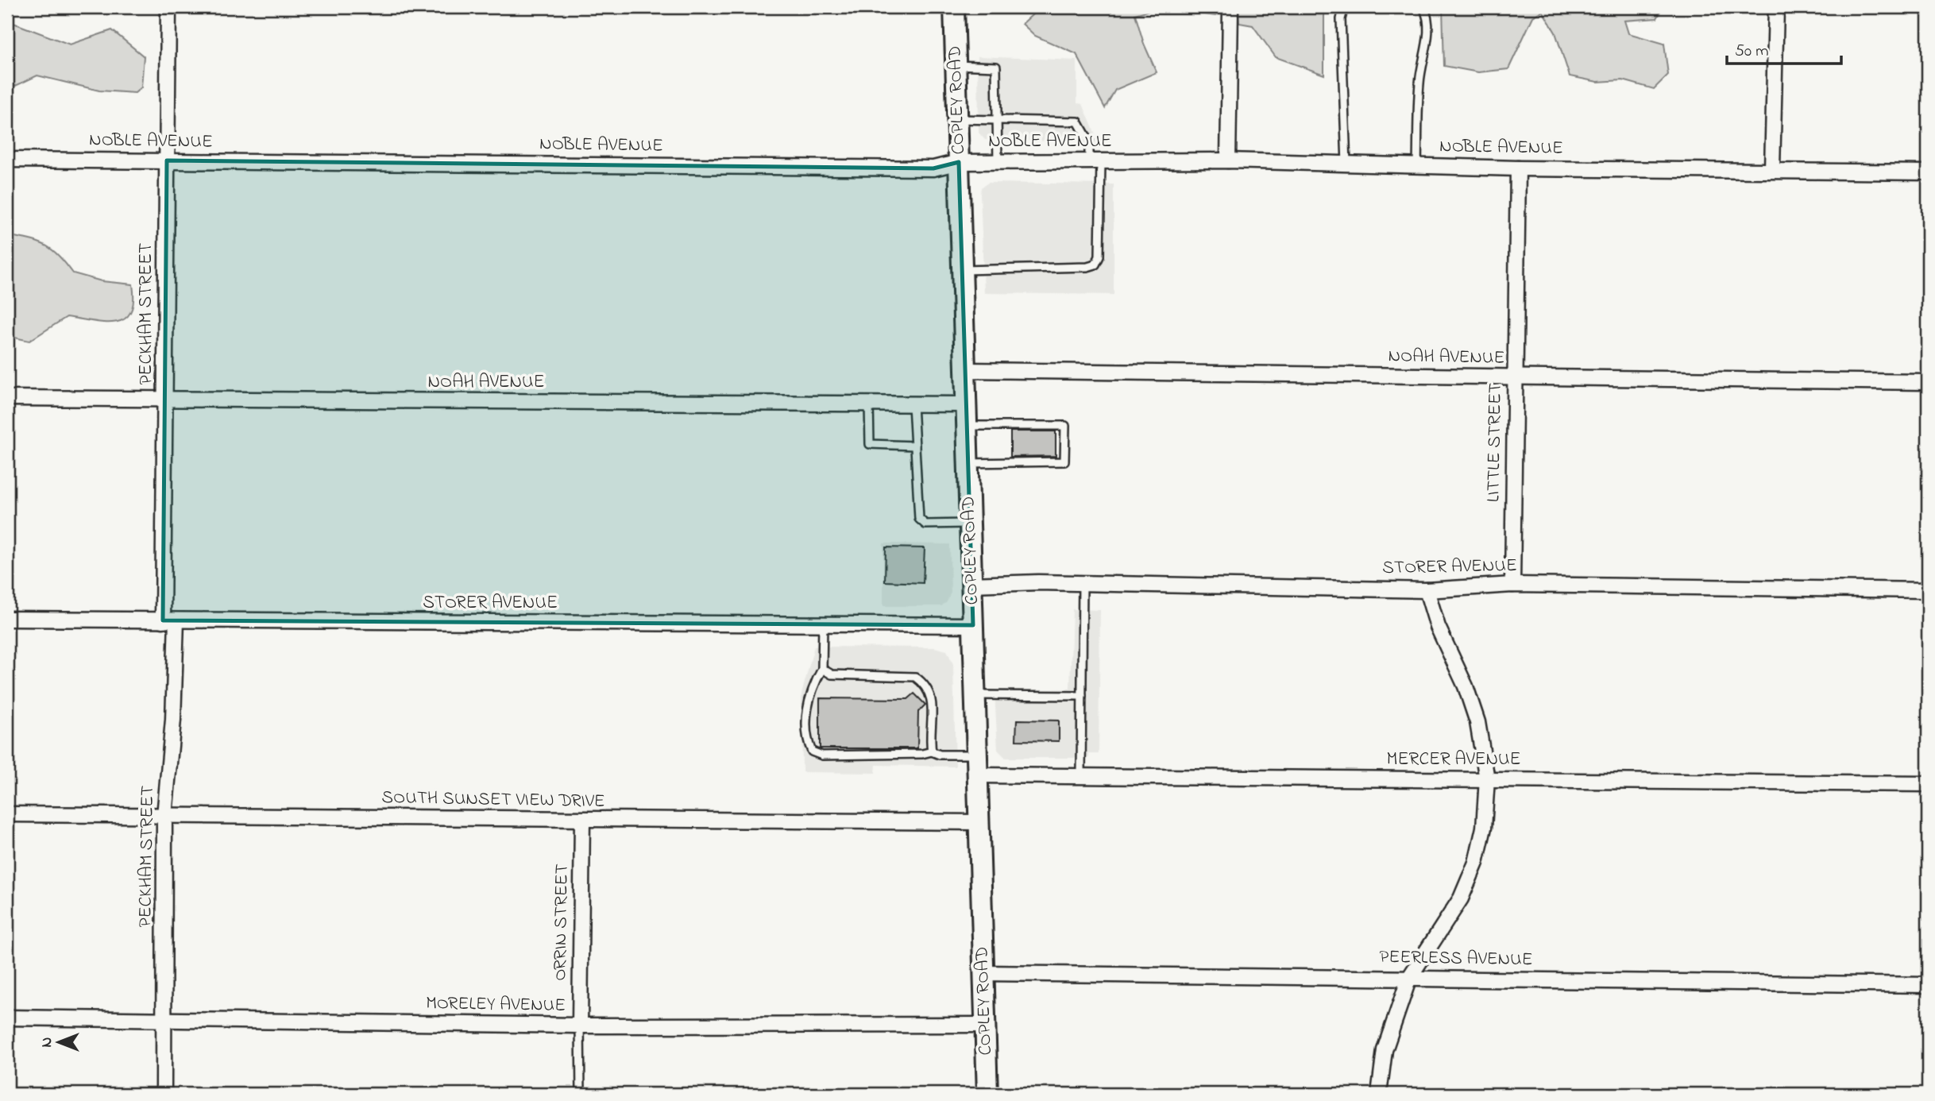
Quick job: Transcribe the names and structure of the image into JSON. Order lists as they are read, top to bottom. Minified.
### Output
{"streets":{"main road":["COPLEY ROAD"],"street":["NOBLE AVENUE","PECKHAM STREET","NOAH AVENUE","LITTLE STREET","STORER AVENUE","MERCER AVENUE","SOUTH SUNSET VIEW DRIVE","ORRIN STREET","PEERLESS AVENUE","MORELEY AVENUE"]},"crossings":[["COPLEY ROAD","NOBLE AVENUE"],["COPLEY ROAD","NOAH AVENUE"],["COPLEY ROAD","STORER AVENUE"],["COPLEY ROAD","MERCER AVENUE"],["COPLEY ROAD","SOUTH SUNSET VIEW DRIVE"],["COPLEY ROAD","PEERLESS AVENUE"],["COPLEY ROAD","MORELEY AVENUE"],["NOBLE AVENUE","PECKHAM STREET"],["NOBLE AVENUE","LITTLE STREET"],["PECKHAM STREET","NOAH AVENUE"],["PECKHAM STREET","STORER AVENUE"],["PECKHAM STREET","SOUTH SUNSET VIEW DRIVE"],["PECKHAM STREET","MORELEY AVENUE"],["NOAH AVENUE","LITTLE STREET"],["LITTLE STREET","STORER AVENUE"],["SOUTH SUNSET VIEW DRIVE","ORRIN STREET"],["ORRIN STREET","MORELEY AVENUE"]],"scale_bar":"50 m","north":"left"}
